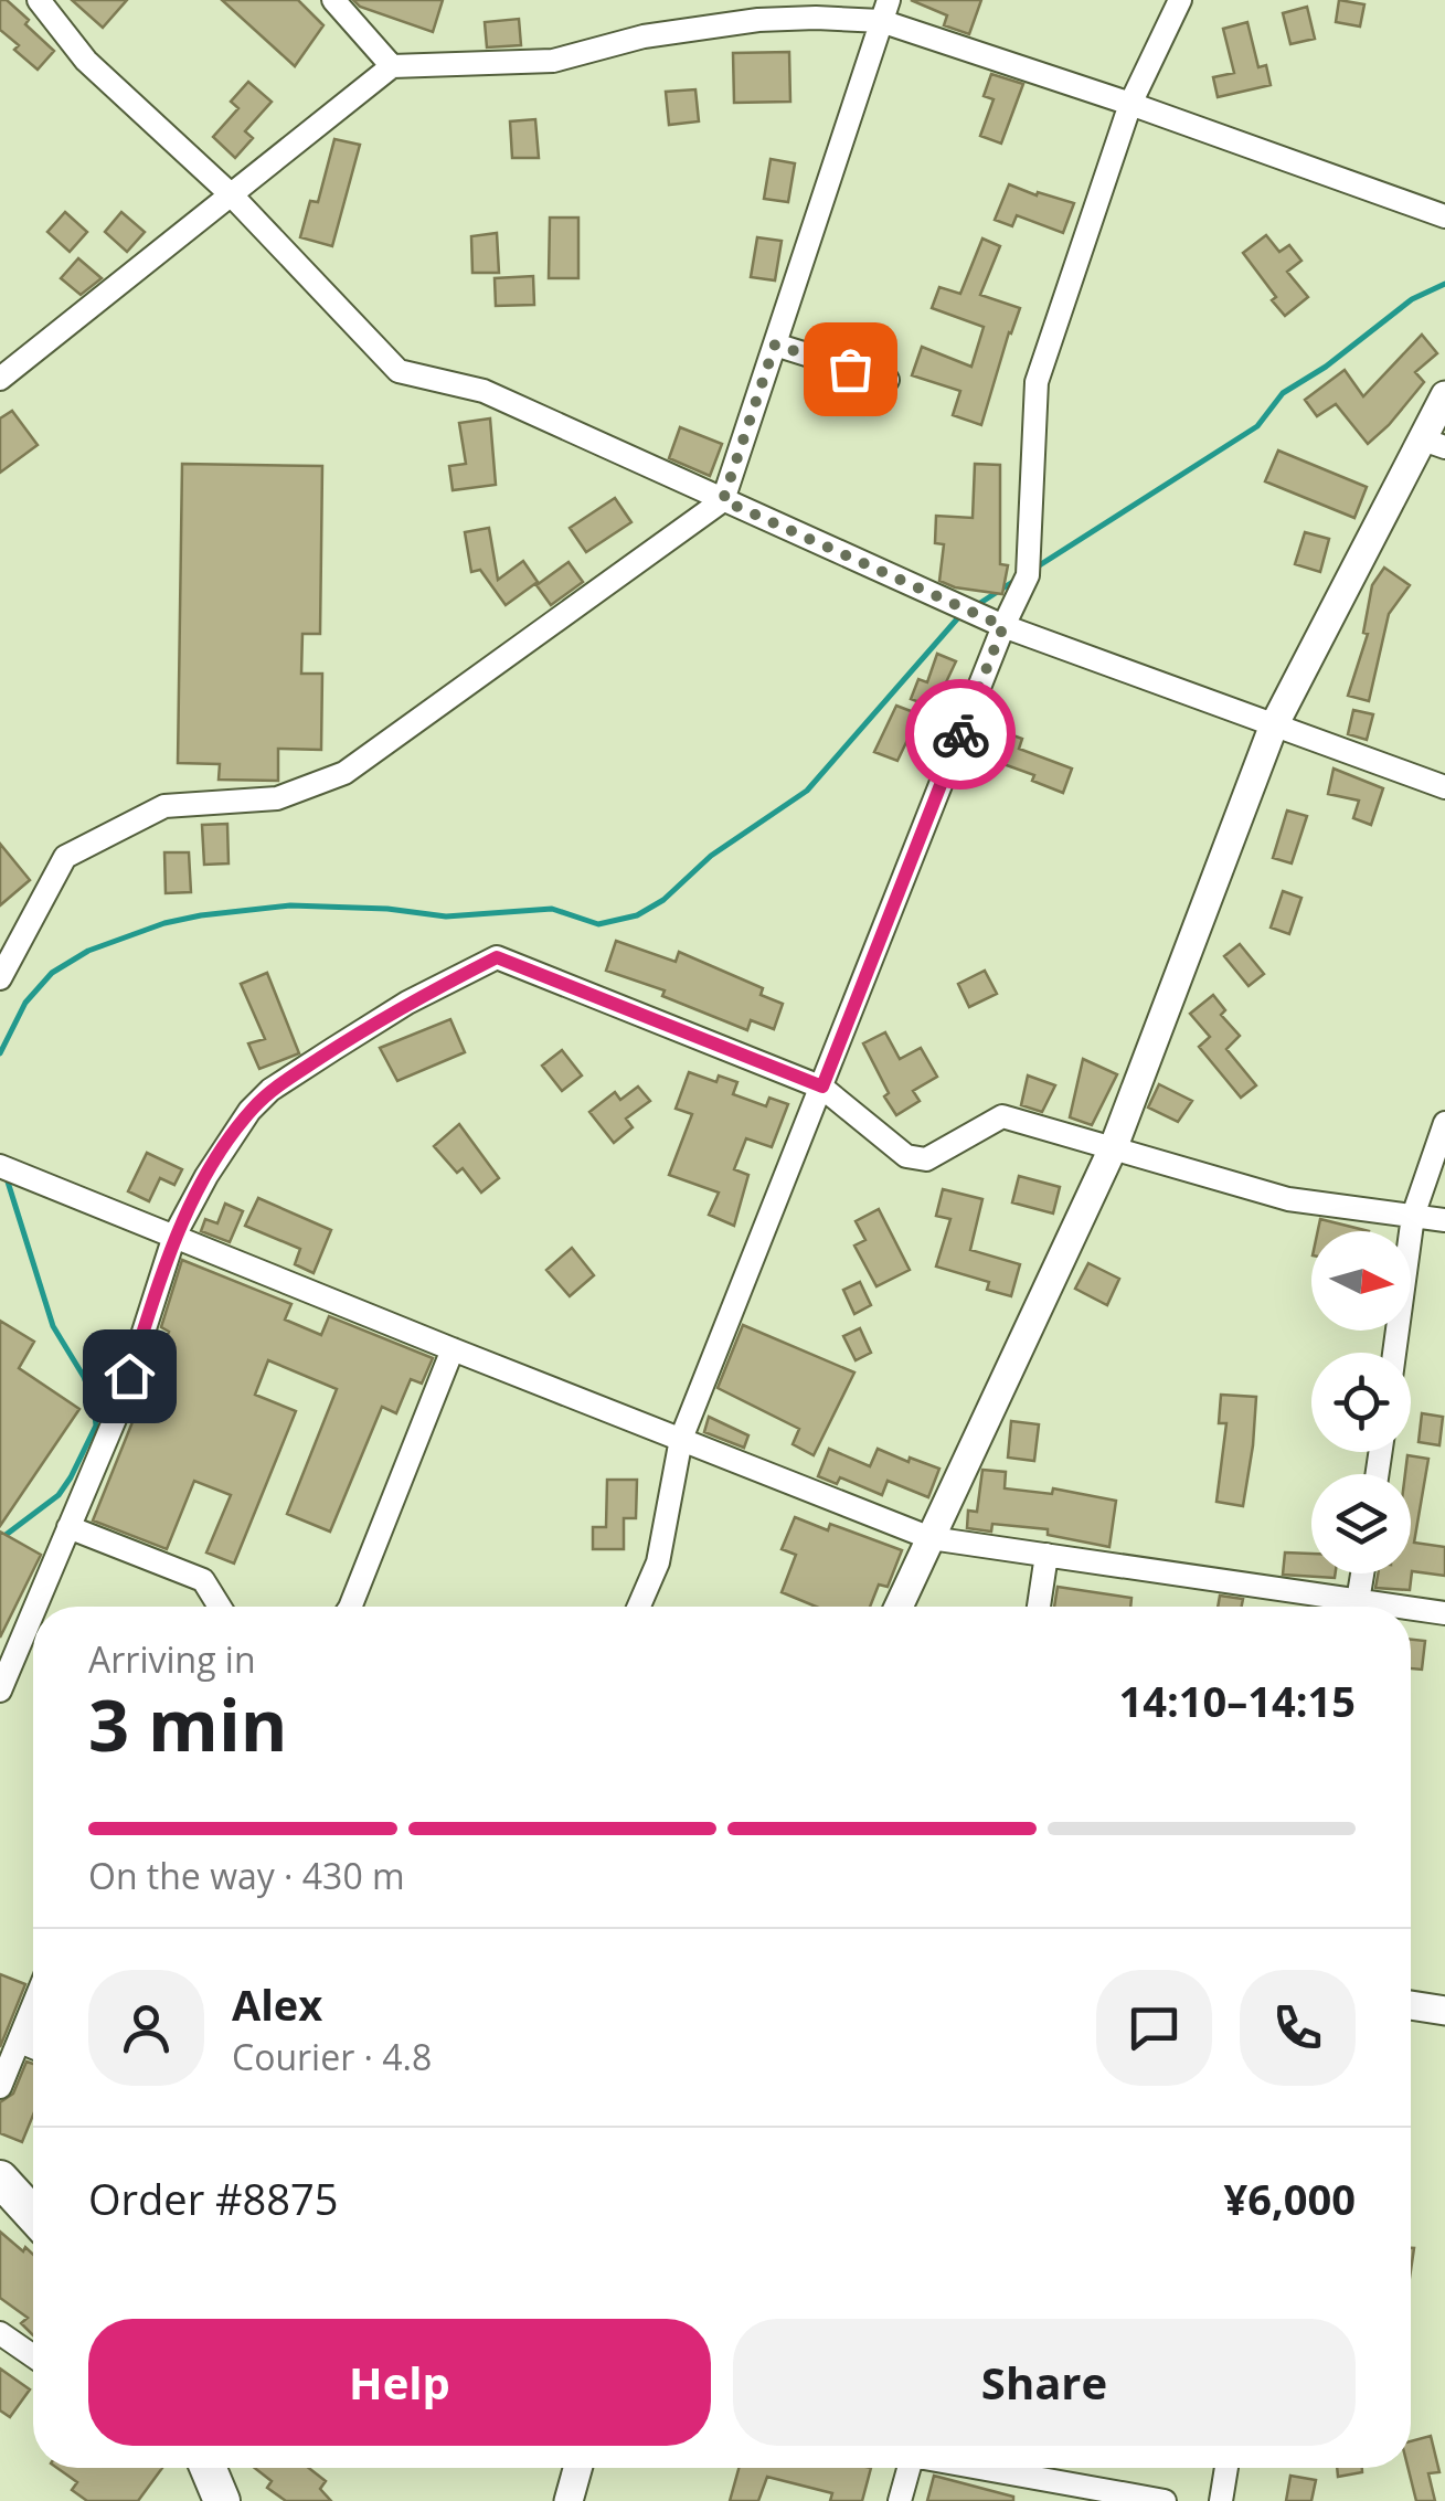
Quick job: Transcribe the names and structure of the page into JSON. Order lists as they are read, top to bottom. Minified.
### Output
{"north":"right","page":{"heading":["3 min","Arriving in","14:10–14:15"],"panel":["Alex","Courier · 4.8","Order #8875","¥6,000"],"bar":"On the way · 430 m","buttons":["Help","Share"]}}
